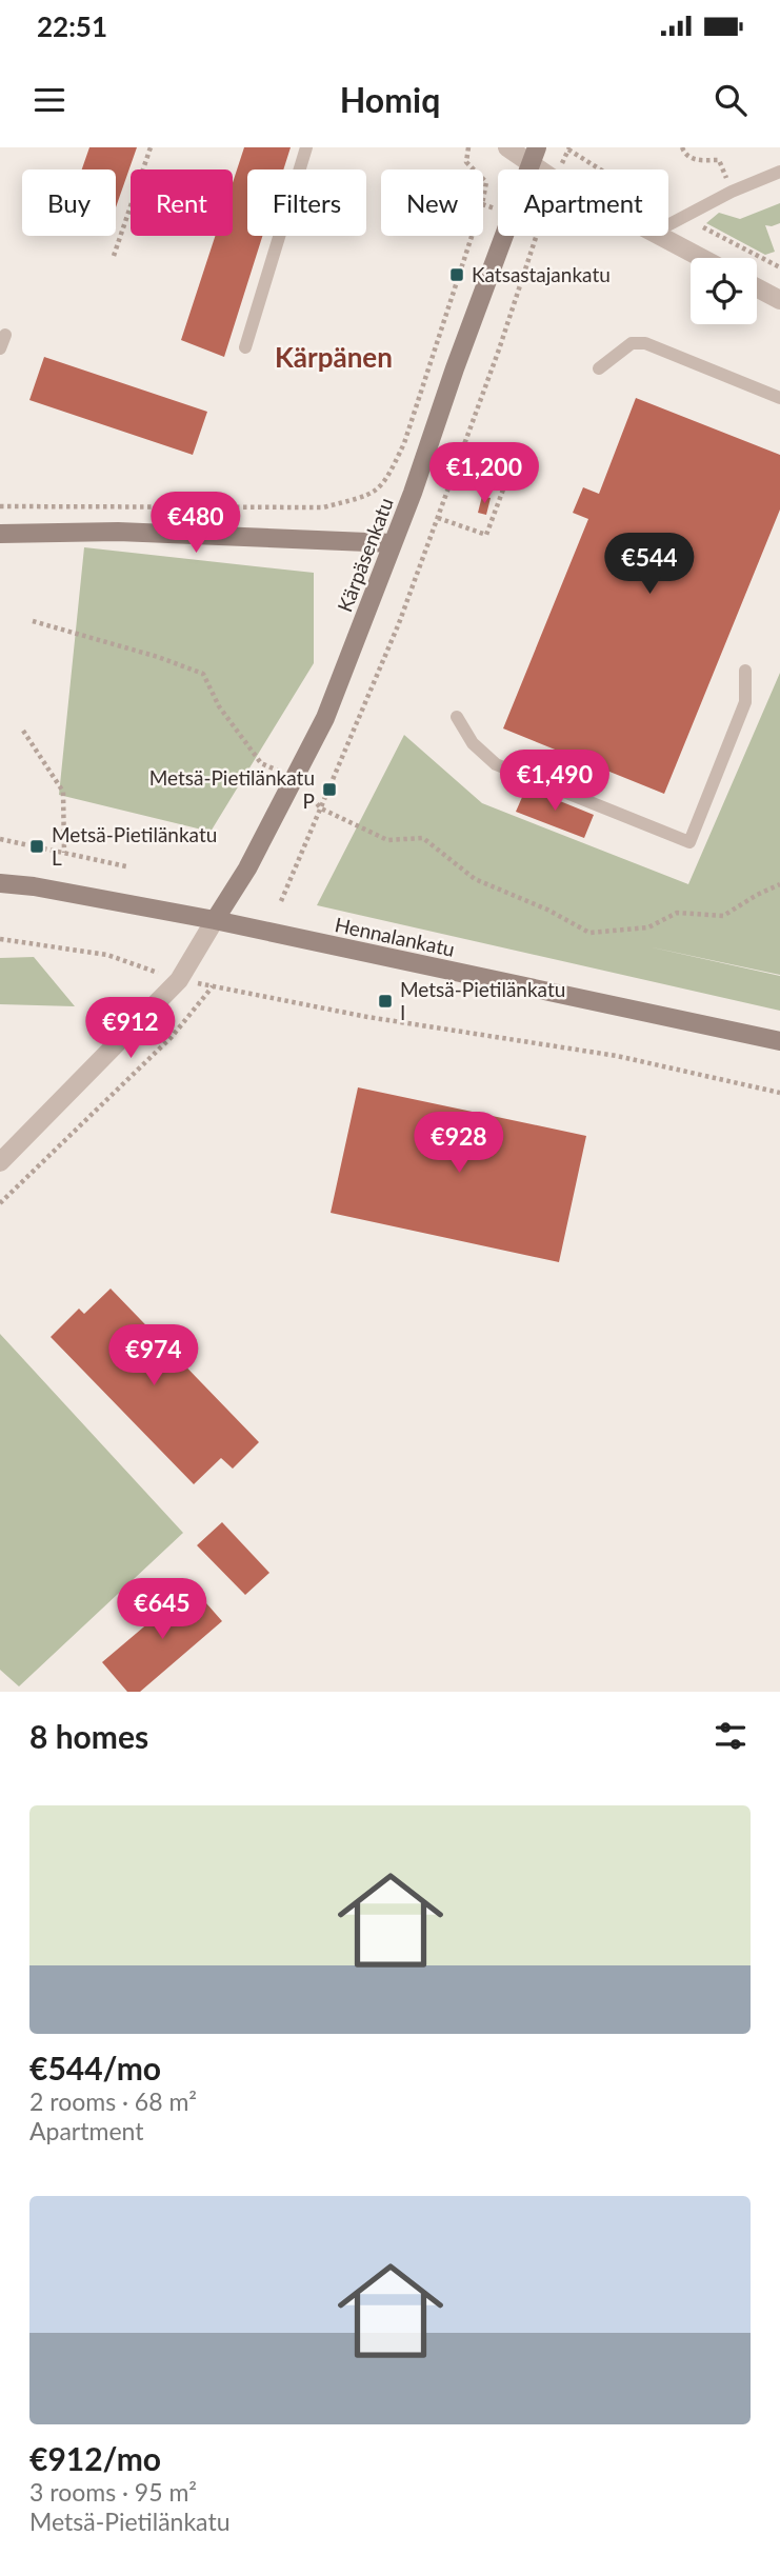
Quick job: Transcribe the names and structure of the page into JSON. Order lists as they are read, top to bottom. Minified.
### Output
{"streets":{"street":["Kärpäsenkatu","Hennalankatu"]},"crossings":[["Kärpäsenkatu","Hennalankatu"]],"districts":["Kärpänen"],"places":{"transit":["Katsastajankatu","Metsä-Pietilänkatu P","Metsä-Pietilänkatu L","Metsä-Pietilänkatu I"]},"page":{"status":"22:51","header":"Homiq","chip":["Buy","Rent","Filters","New","Apartment"],"price":["€1,200","€480","€544","€1,490","€912","€928","€974","€645"],"heading":"8 homes","list":[{"name":"€544/mo","note":"2 rooms · 68 m² · Apartment"},{"name":"€912/mo","note":"3 rooms · 95 m² · Metsä-Pietilänkatu"}]}}
